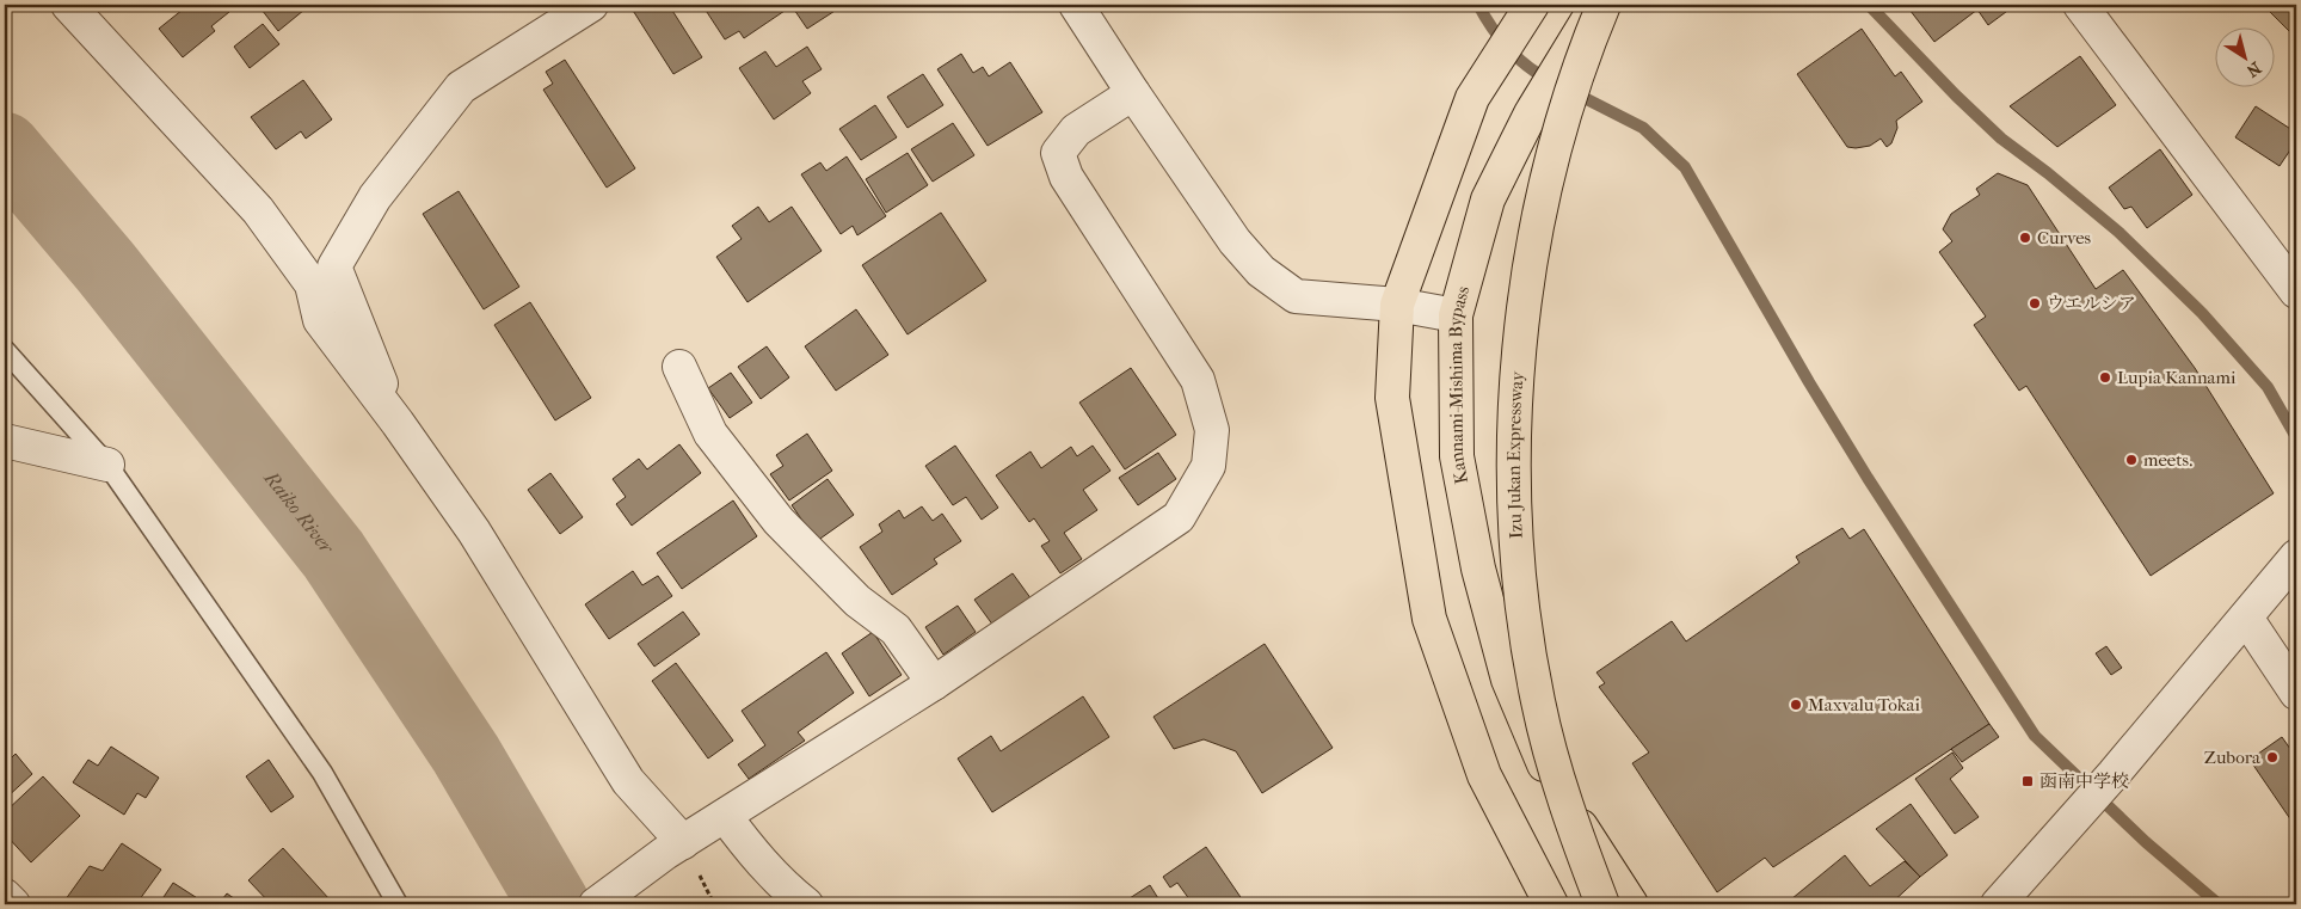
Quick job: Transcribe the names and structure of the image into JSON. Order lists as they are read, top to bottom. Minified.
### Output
{"streets":{"highway":["Kannami-Mishima Bypass","Izu Jukan Expressway"]},"water":["Raiko River"],"places":{"other":["Curves","ウエルシア","Lupia Kannami","meets.","Maxvalu Tokai","Zubora"],"transit":["函南中学校"]},"north":"bottom right"}
